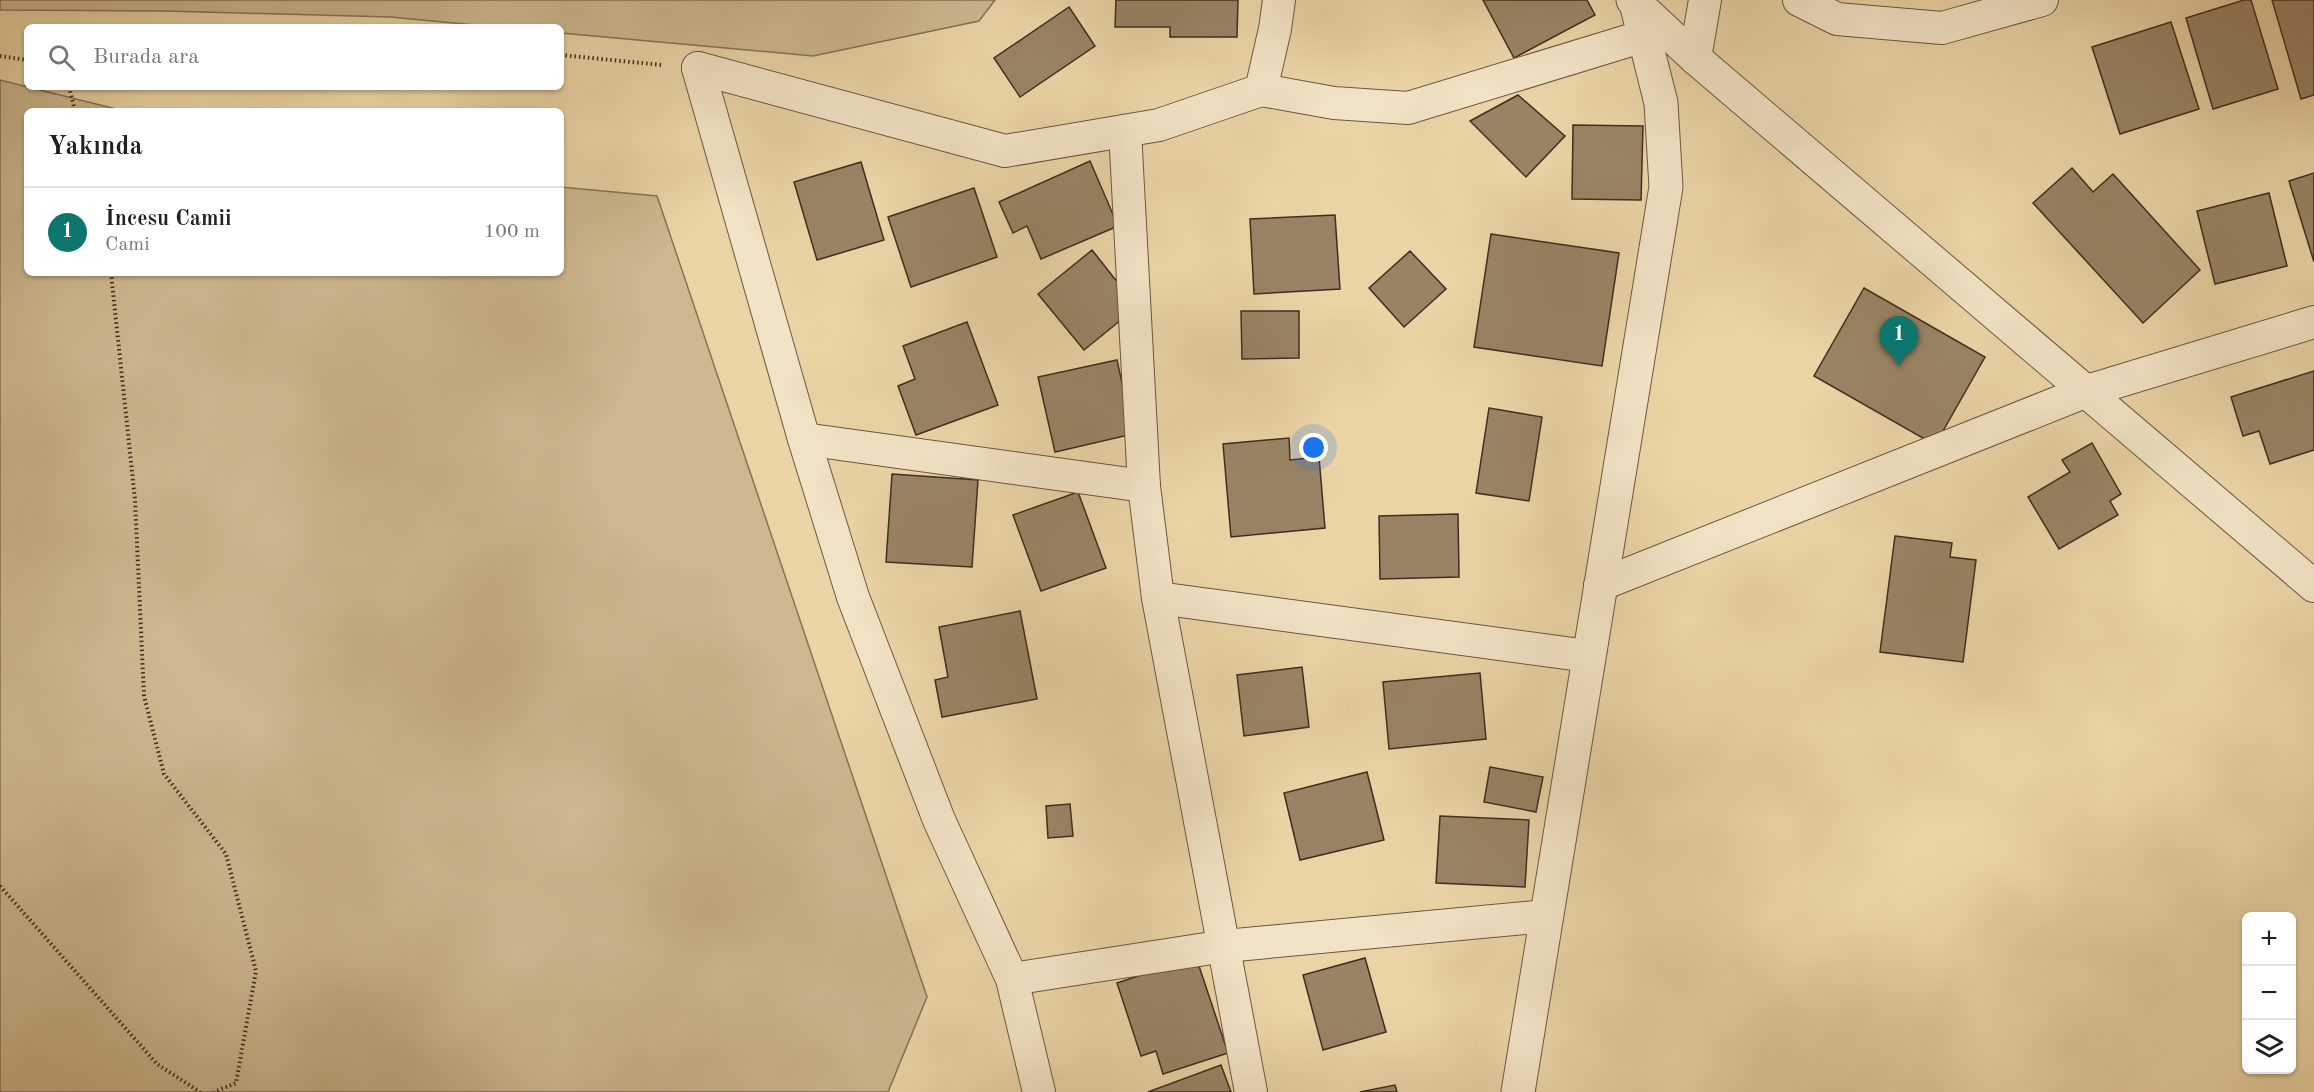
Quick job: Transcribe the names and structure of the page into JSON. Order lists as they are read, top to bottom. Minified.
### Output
{"page":{"search":"Burada ara","heading":"Yakında","list":[{"mark":"1","name":"İncesu Camii","note":"Cami","value":"100 m"}],"pins":"1","map_buttons":["+","−"]}}
